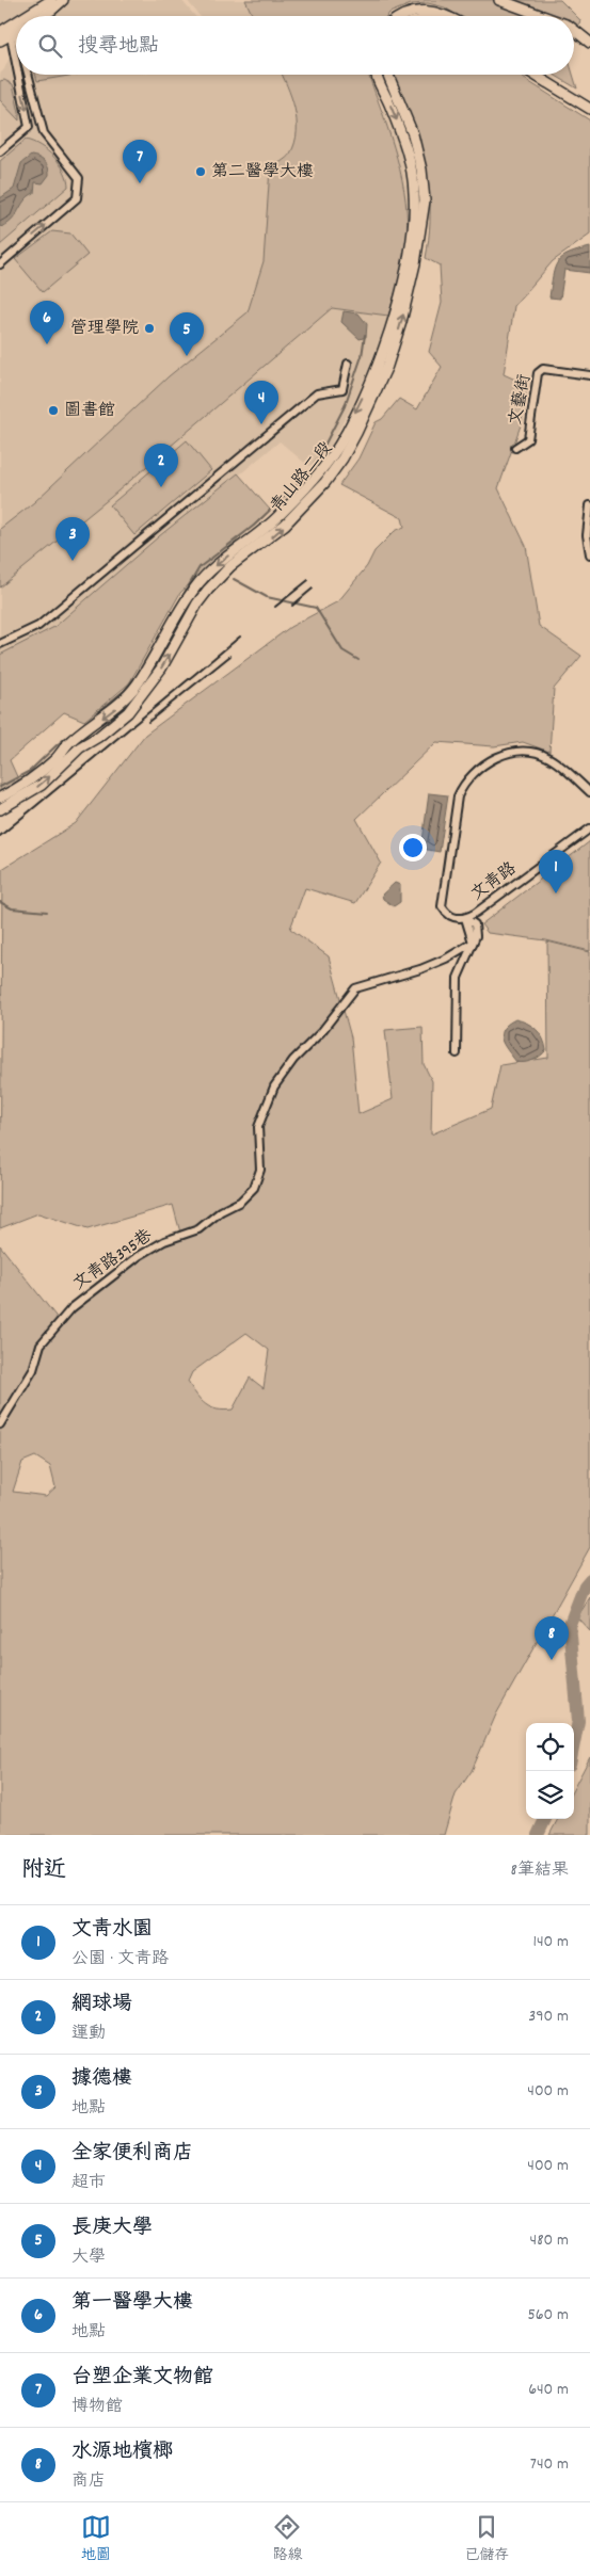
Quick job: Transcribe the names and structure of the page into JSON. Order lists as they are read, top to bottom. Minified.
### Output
{"streets":{"street":["文藝街","青山路二段","文青路","文青路395巷"]},"places":["第二醫學大樓","管理學院","圖書館"],"page":{"search":"搜尋地點","pins":["7","6","5","4","2","3","1","8"],"heading":["附近","8筆結果"],"list":[{"mark":"1","name":"文青水園","note":"公園 · 文青路","value":"140 m"},{"mark":"2","name":"網球場","note":"運動","value":"390 m"},{"mark":"3","name":"據德樓","note":"地點","value":"400 m"},{"mark":"4","name":"全家便利商店","note":"超市","value":"400 m"},{"mark":"5","name":"長庚大學","note":"大學","value":"480 m"},{"mark":"6","name":"第一醫學大樓","note":"地點","value":"560 m"},{"mark":"7","name":"台塑企業文物館","note":"博物館","value":"640 m"},{"mark":"8","name":"水源地檳榔","note":"商店","value":"740 m"}],"nav":["地圖","路線","已儲存"]}}
